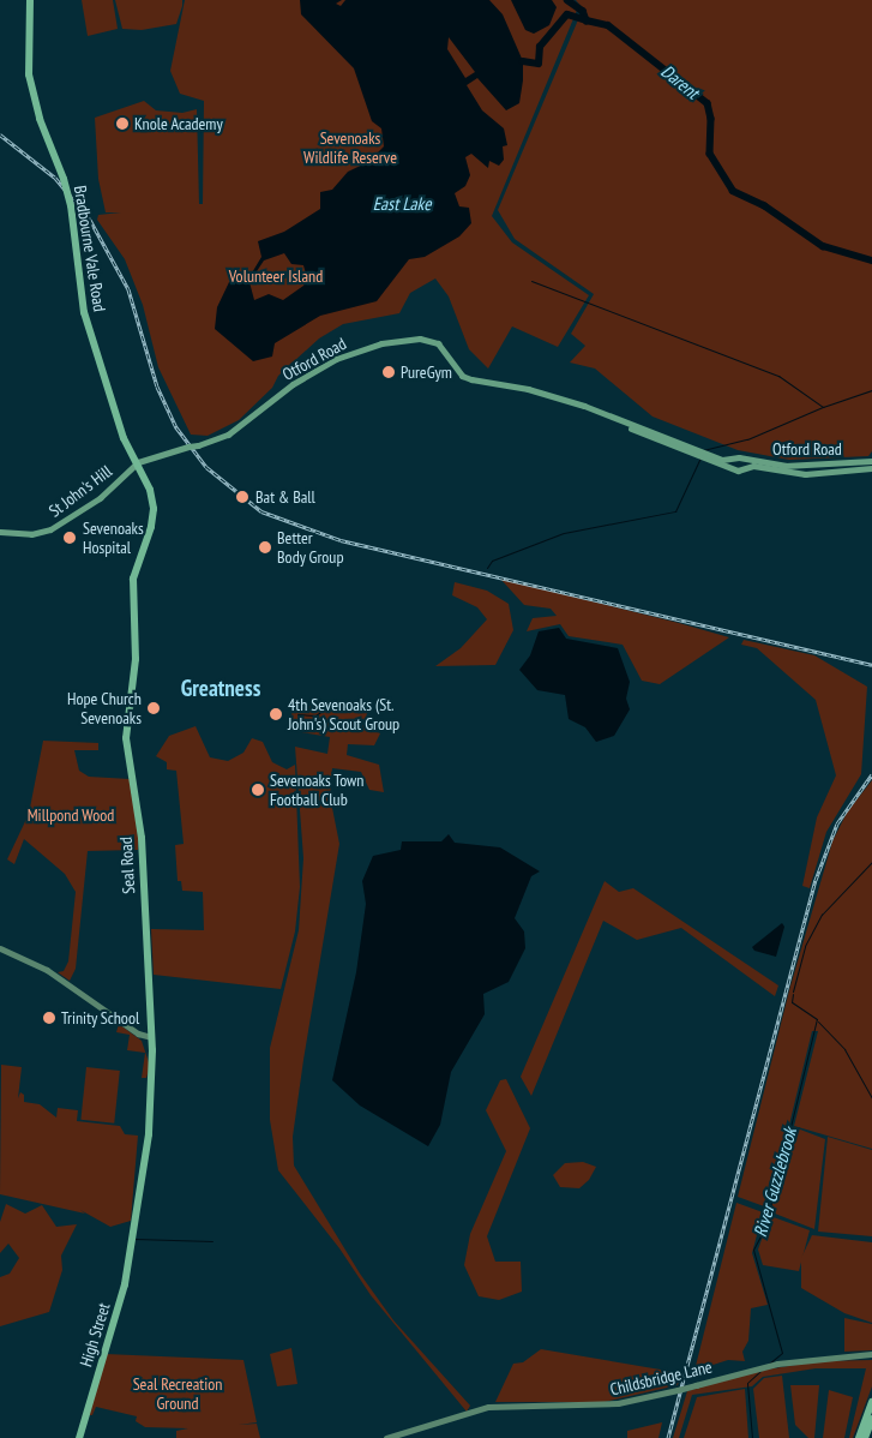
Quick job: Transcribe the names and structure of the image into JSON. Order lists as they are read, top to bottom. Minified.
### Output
{"streets":{"highway":["Bradbourne Vale Road","Seal Road","High Street"],"main road":["Otford Road","St John's Hill"],"street":["Childsbridge Lane"]},"crossings":[["Bradbourne Vale Road","Otford Road"],["Bradbourne Vale Road","St John's Hill"],["Bradbourne Vale Road","Seal Road"],["Otford Road","St John's Hill"],["Otford Road","Seal Road"],["St John's Hill","Seal Road"],["Seal Road","High Street"]],"districts":["Greatness"],"water":["Darent","East Lake","River Guzzlebrook"],"parks":["Sevenoaks Wildlife Reserve","Volunteer Island","Millpond Wood","Seal Recreation Ground"],"places":["Knole Academy","PureGym","Bat & Ball","Sevenoaks Hospital","Better Body Group","Hope Church Sevenoaks","4th Sevenoaks (St. John's) Scout Group","Sevenoaks Town Football Club","Trinity School"]}
